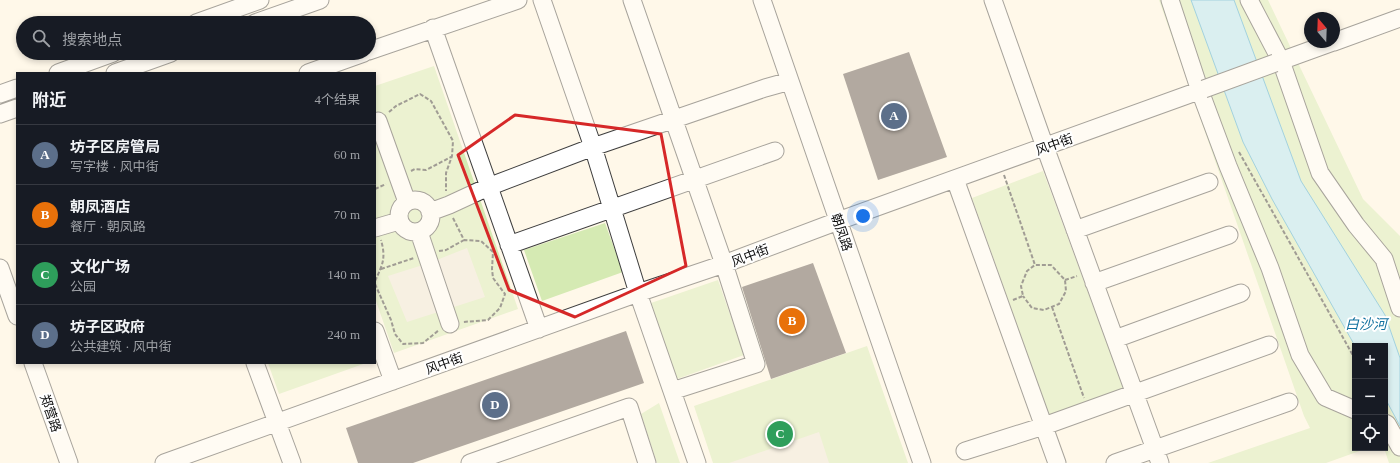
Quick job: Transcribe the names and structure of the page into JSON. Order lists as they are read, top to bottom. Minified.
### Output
{"streets":{"street":["风中街","朝凤路","郑营路"]},"crossings":[["风中街","朝凤路"]],"water":["白沙河"],"north":"top","page":{"search":"搜索地点","heading":["附近","4个结果"],"pins":["A","B","D","C"],"list":[{"mark":"A","name":"坊子区房管局","note":"写字楼 · 风中街","value":"60 m"},{"mark":"B","name":"朝凤酒店","note":"餐厅 · 朝凤路","value":"70 m"},{"mark":"C","name":"文化广场","note":"公园","value":"140 m"},{"mark":"D","name":"坊子区政府","note":"公共建筑 · 风中街","value":"240 m"}],"map_buttons":["+","−"]}}
